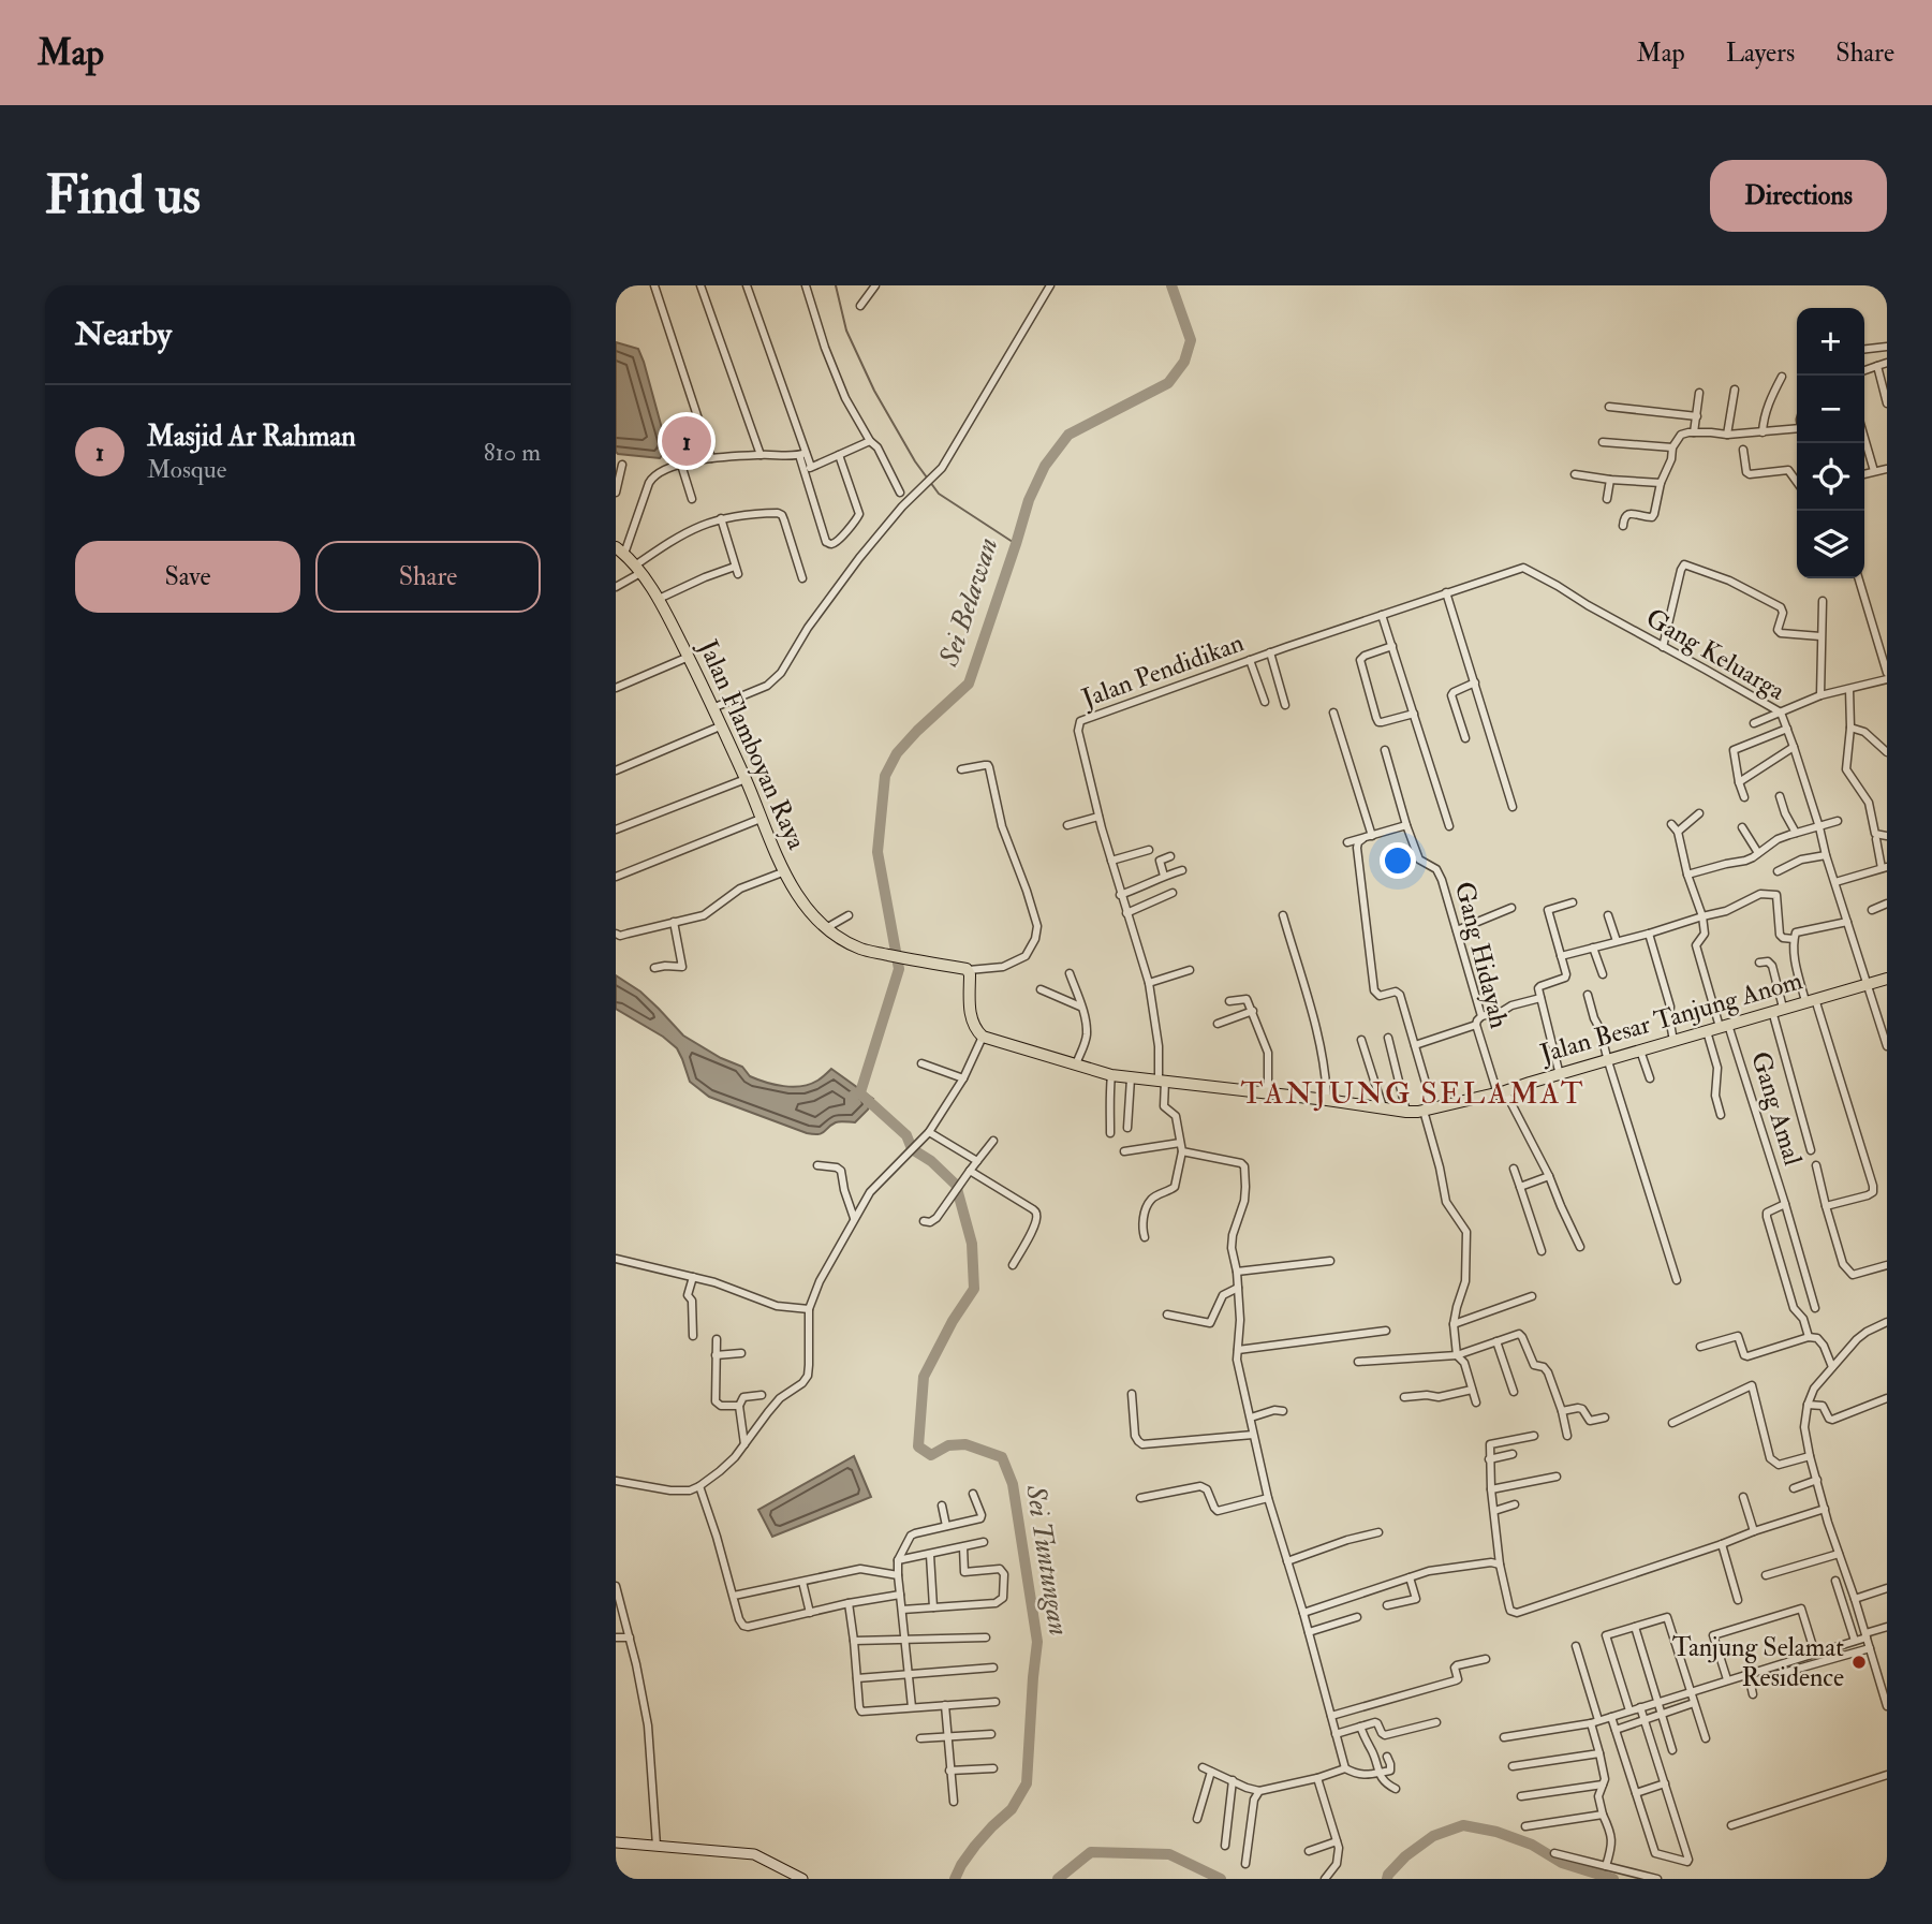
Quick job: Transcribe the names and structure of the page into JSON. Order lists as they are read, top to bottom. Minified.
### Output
{"streets":{"main road":["Jalan Flamboyan Raya","Jalan Besar Tanjung Anom"],"street":["Gang Keluarga","Jalan Pendidikan","Gang Hidayah","Gang Amal"]},"crossings":[["Gang Keluarga","Jalan Pendidikan"],["Gang Keluarga","Jalan Besar Tanjung Anom"],["Gang Hidayah","Jalan Besar Tanjung Anom"],["Jalan Besar Tanjung Anom","Gang Amal"]],"districts":["TANJUNG SELAMAT"],"water":["Sei Belawan","Sei Tuntungan"],"places":["Tanjung Selamat Residence"],"page":{"header":"Map","nav":["Map","Layers","Share"],"buttons":["Directions",["Save","Share"]],"title":"Find us","heading":"Nearby","map_buttons":["+","−"],"list":[{"mark":"1","name":"Masjid Ar Rahman","note":"Mosque","value":"810 m"}],"pins":"1"}}
